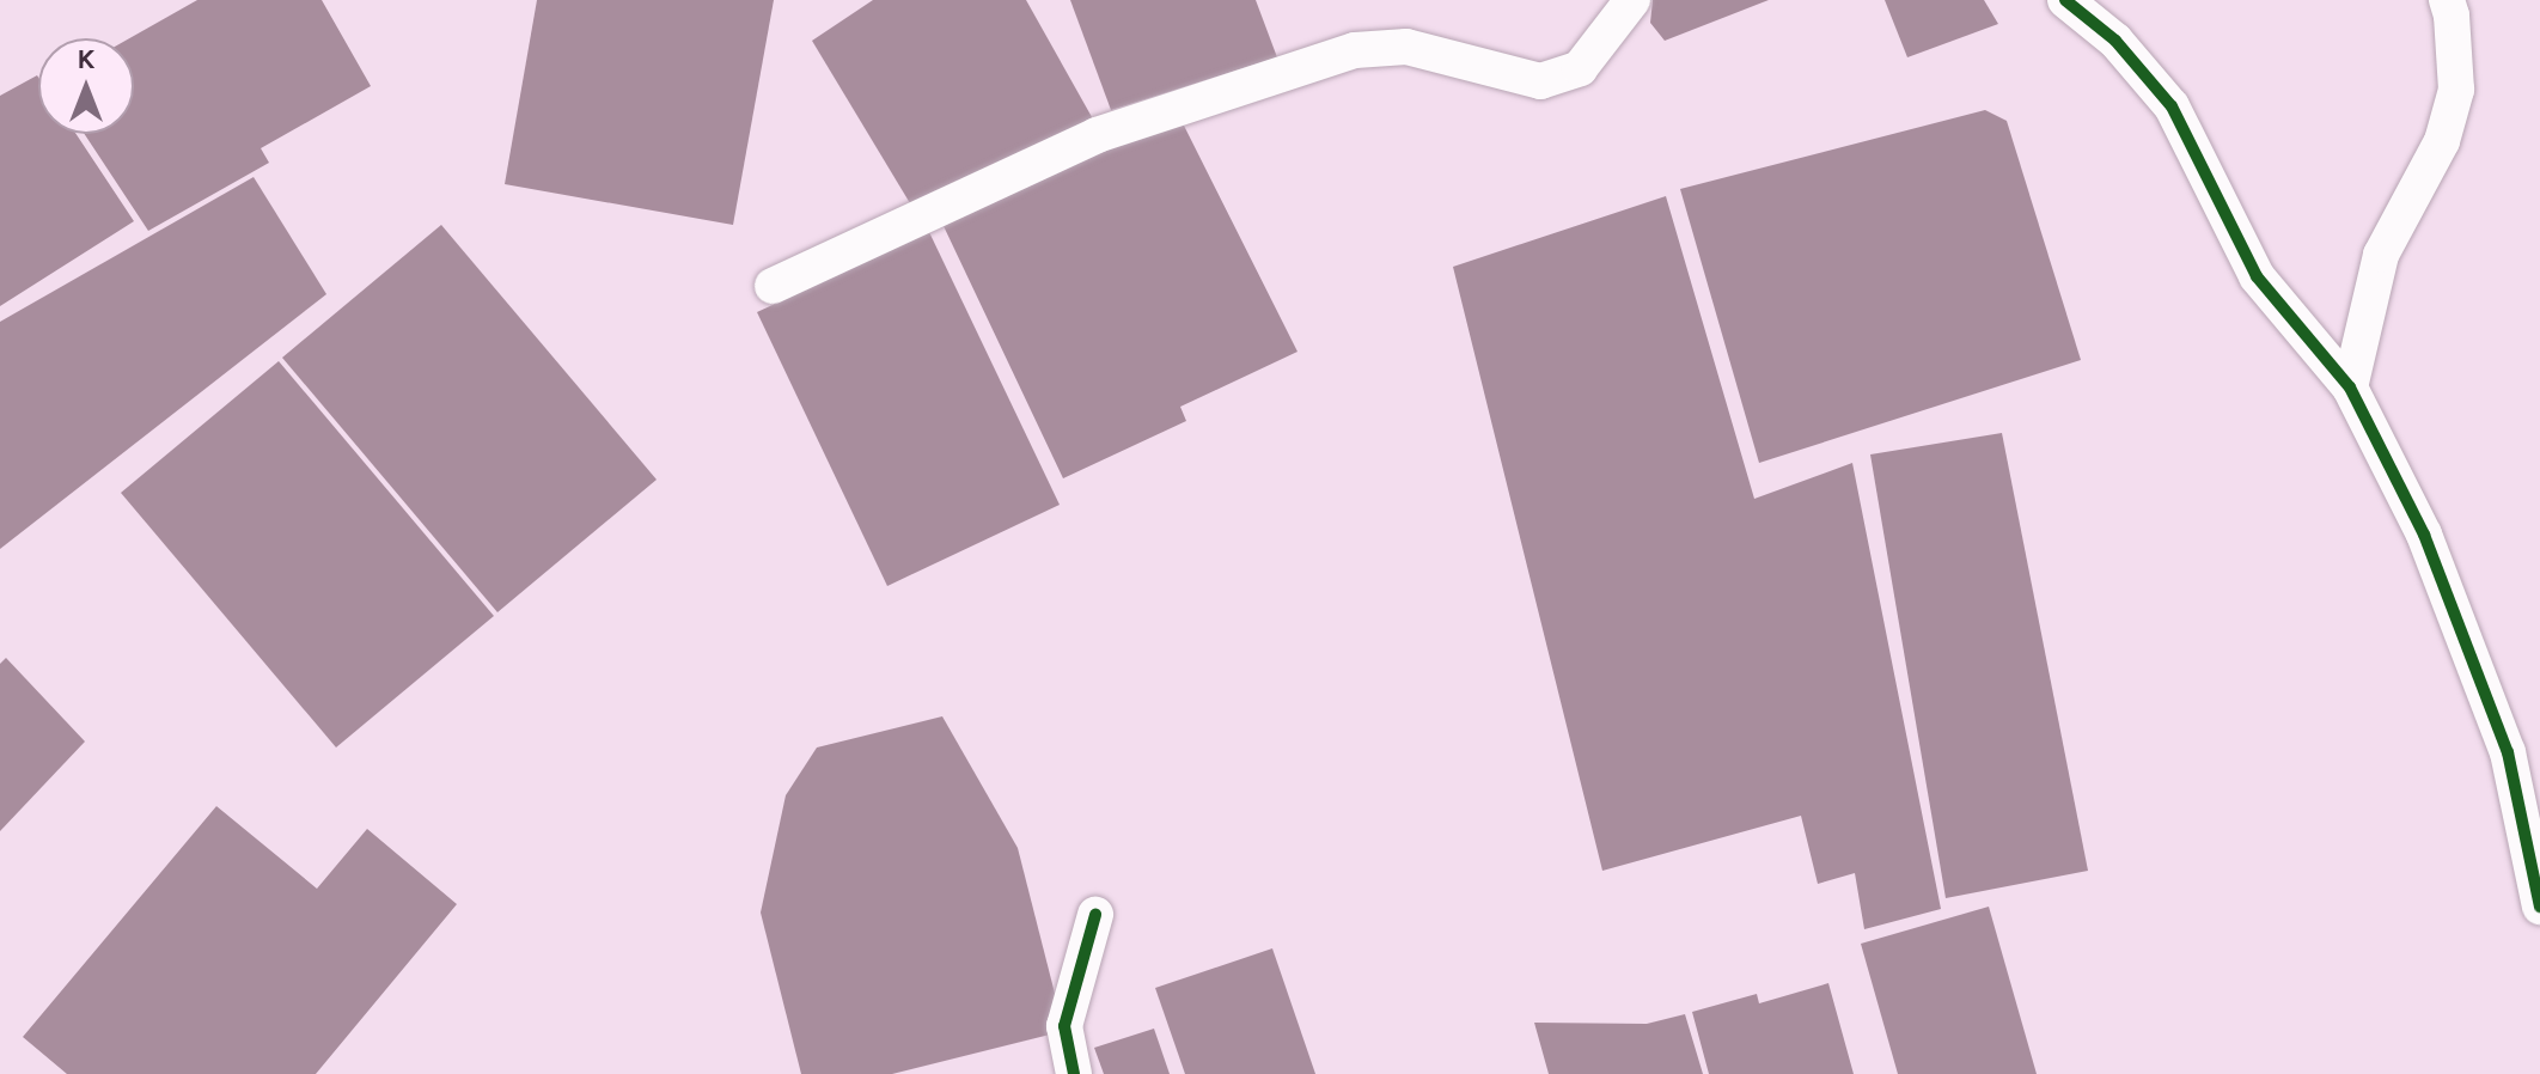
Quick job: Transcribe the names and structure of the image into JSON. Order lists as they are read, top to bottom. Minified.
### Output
{"north":"top"}
